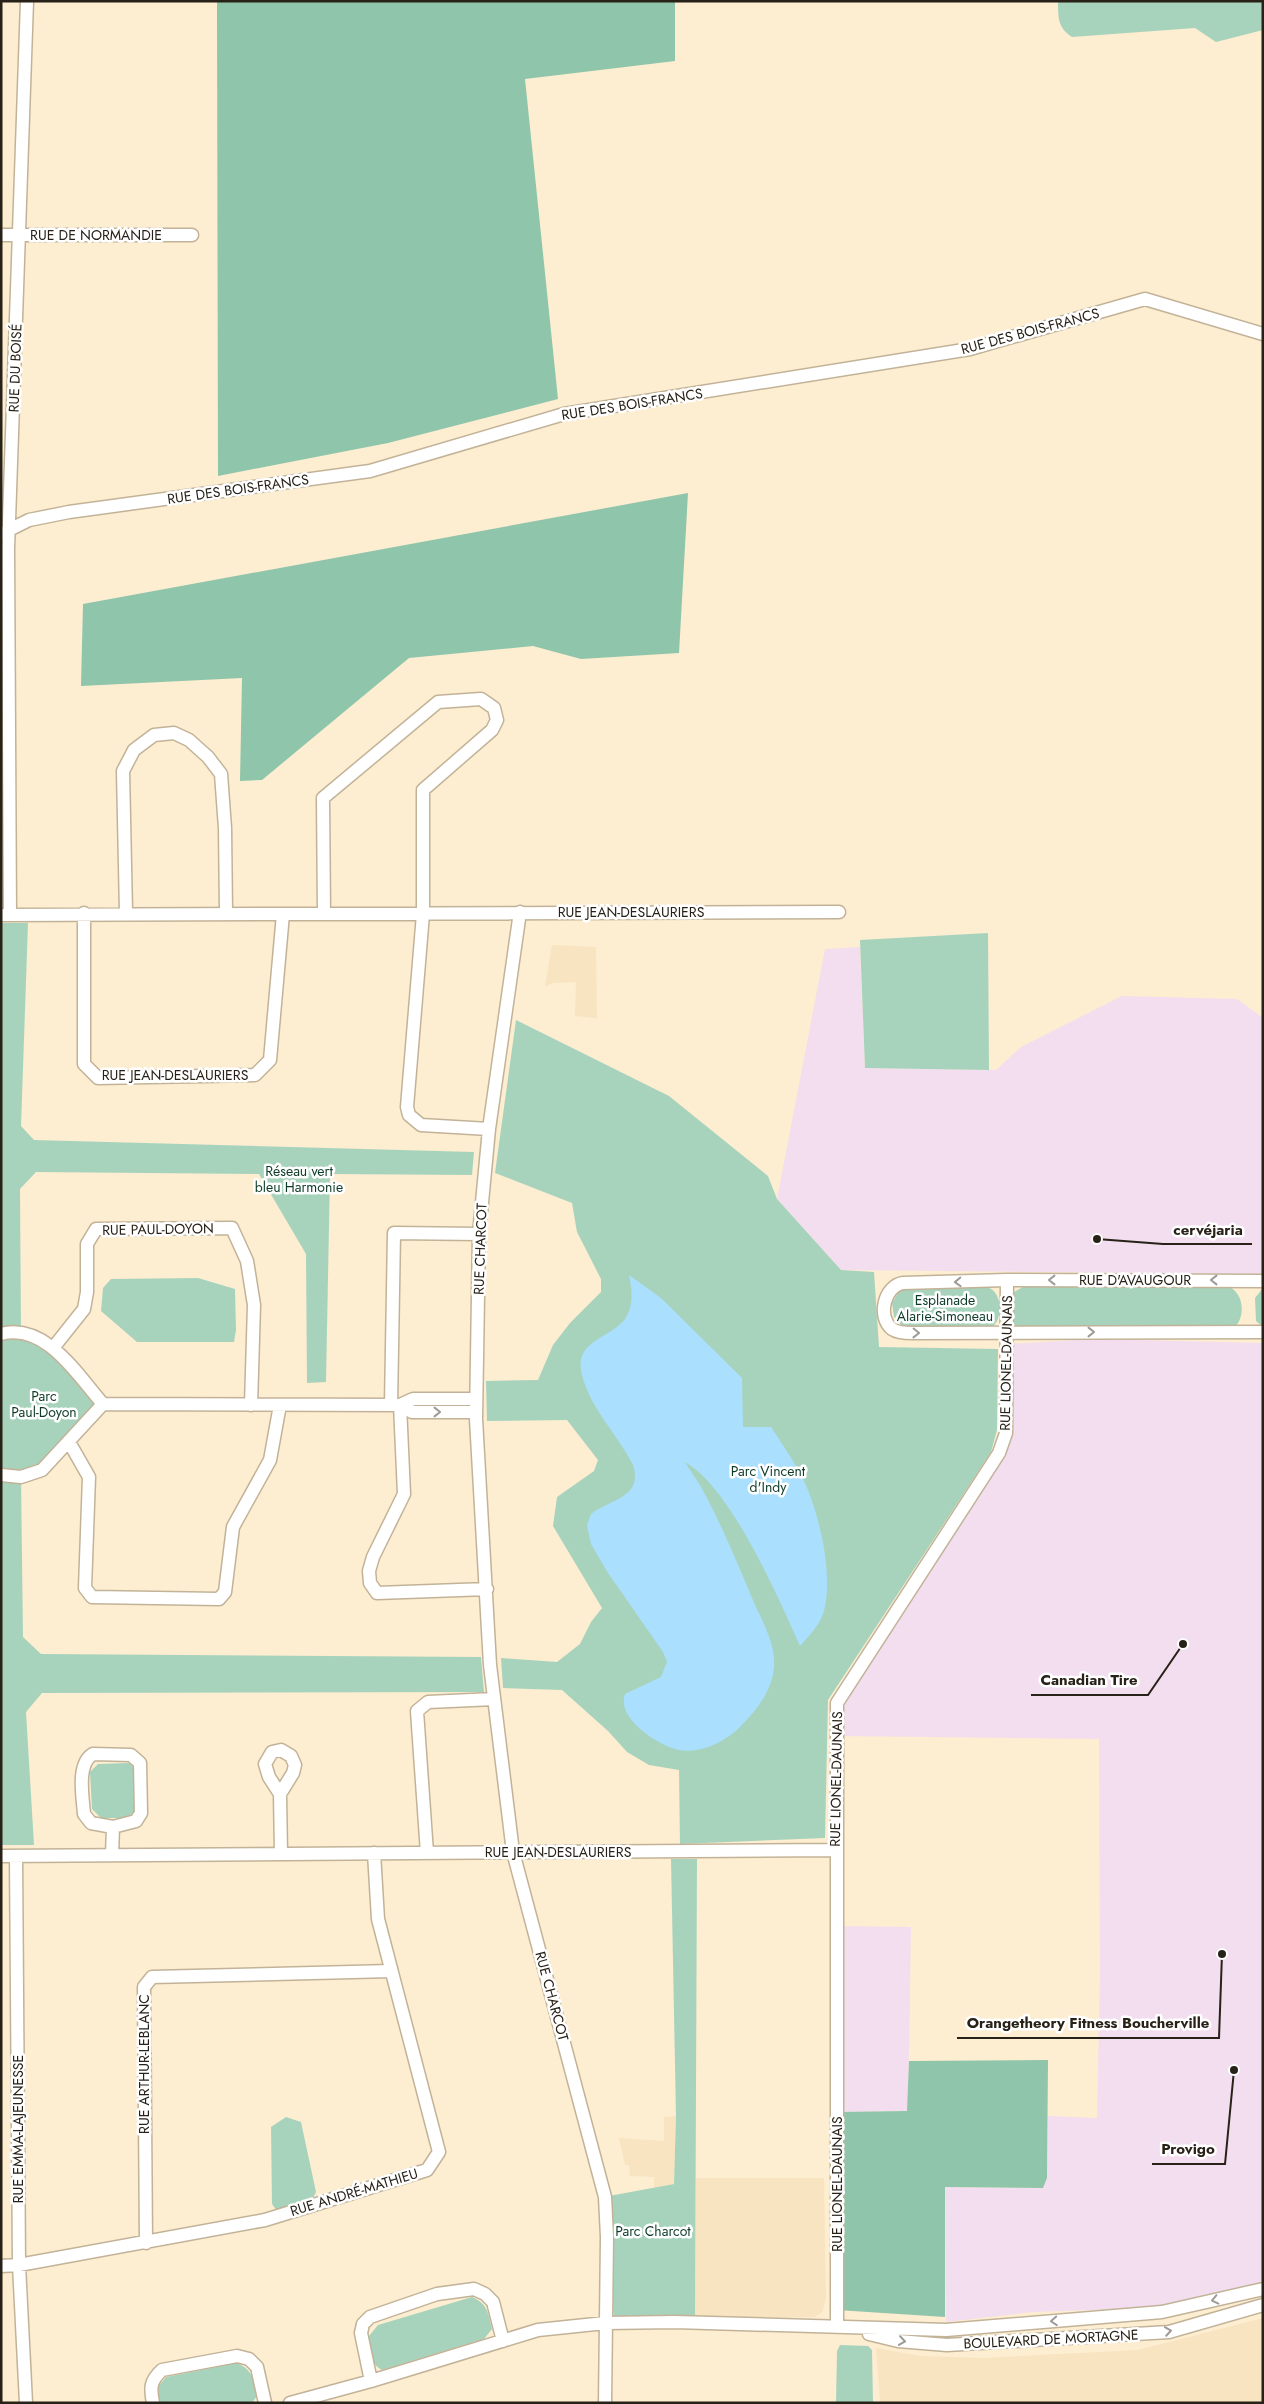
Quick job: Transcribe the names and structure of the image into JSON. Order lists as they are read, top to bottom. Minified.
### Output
{"streets":{"street":["RUE DE NORMANDIE","RUE DES BOIS-FRANCS","RUE DU BOISÉ","RUE JEAN-DESLAURIERS","RUE PAUL-DOYON","RUE CHARCOT","RUE D'AVAUGOUR","RUE LIONEL-DAUNAIS","RUE ARTHUR-LEBLANC","RUE EMMA-LAJEUNESSE","RUE ANDRÉ-MATHIEU","BOULEVARD DE MORTAGNE"]},"crossings":[["RUE DE NORMANDIE","RUE DU BOISÉ"],["RUE DES BOIS-FRANCS","RUE DU BOISÉ"],["RUE DU BOISÉ","RUE JEAN-DESLAURIERS"],["RUE JEAN-DESLAURIERS","RUE CHARCOT"],["RUE JEAN-DESLAURIERS","RUE LIONEL-DAUNAIS"],["RUE JEAN-DESLAURIERS","RUE EMMA-LAJEUNESSE"],["RUE JEAN-DESLAURIERS","RUE ANDRÉ-MATHIEU"],["RUE CHARCOT","BOULEVARD DE MORTAGNE"],["RUE D'AVAUGOUR","RUE LIONEL-DAUNAIS"],["RUE LIONEL-DAUNAIS","BOULEVARD DE MORTAGNE"],["RUE ARTHUR-LEBLANC","RUE ANDRÉ-MATHIEU"],["RUE EMMA-LAJEUNESSE","RUE ANDRÉ-MATHIEU"]],"parks":["Réseau vert bleu Harmonie","Esplanade Alarie-Simoneau","Parc Paul-Doyon","Parc Vincent d'Indy","Parc Charcot"],"places":["cervéjaria","Canadian Tire","Orangetheory Fitness Boucherville","Provigo"]}
